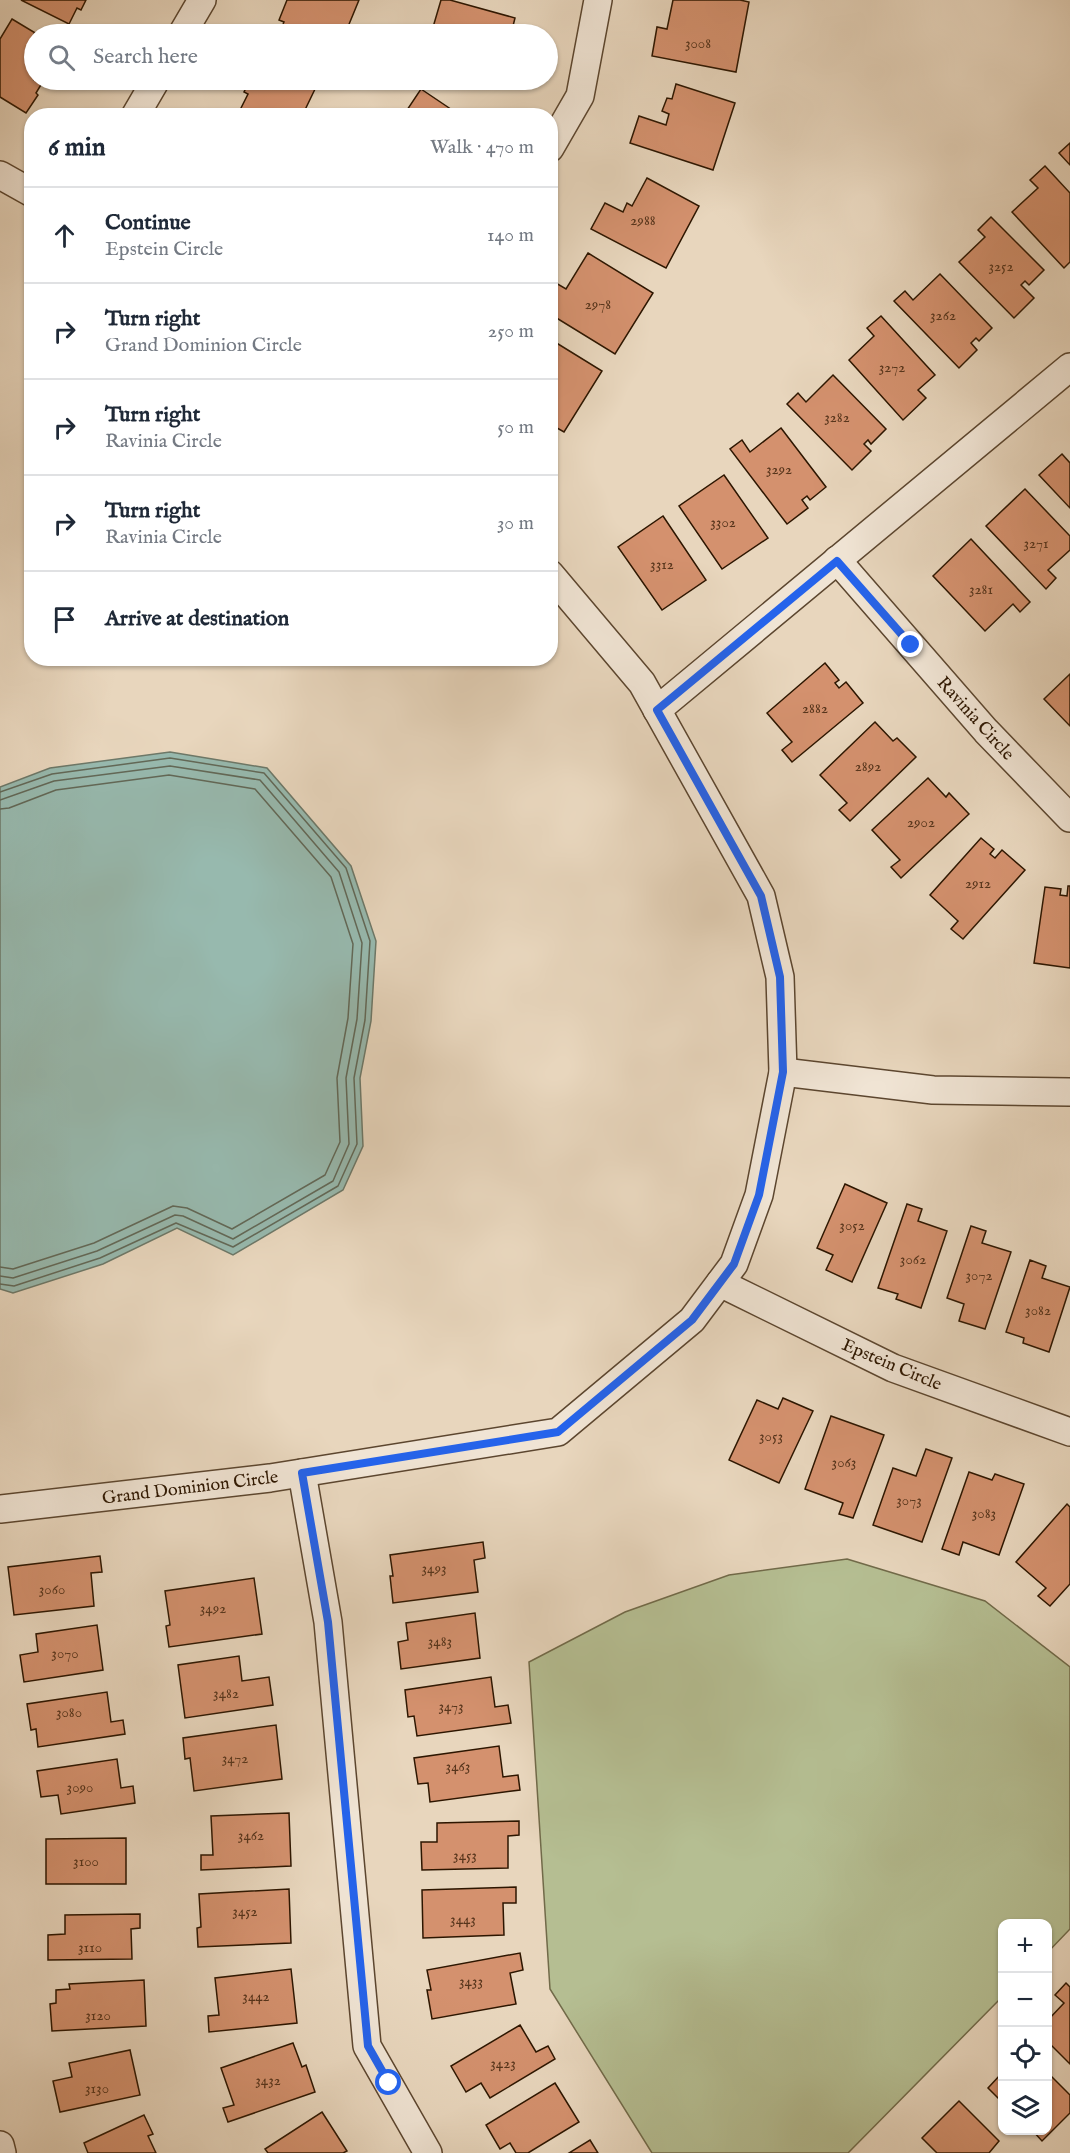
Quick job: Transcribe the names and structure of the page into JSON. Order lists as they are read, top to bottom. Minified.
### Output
{"streets":{"street":["Ravinia Circle","Epstein Circle","Grand Dominion Circle"]},"crossings":[["Epstein Circle","Grand Dominion Circle"]],"house_numbers":["3008","2988","3252","2978","3262","3272","3282","3292","3302","3271","3312","3281","2882","2892","2902","2912","3052","3062","3072","3082","3053","3063","3073","3083","3493","3060","3492","3483","3070","3482","3473","3080","3472","3463","3090","3462","3453","3100","3452","3443","3110","3433","3442","3120","3423","3432","3130"],"page":{"search":"Search here","heading":["6 min","Walk · 470 m"],"list":[["Continue","Epstein Circle","140 m"],["Turn right","Grand Dominion Circle","250 m"],["Turn right","Ravinia Circle","50 m"],["Turn right","Ravinia Circle","30 m"],"Arrive at destination"],"map_buttons":["+","−"]}}
